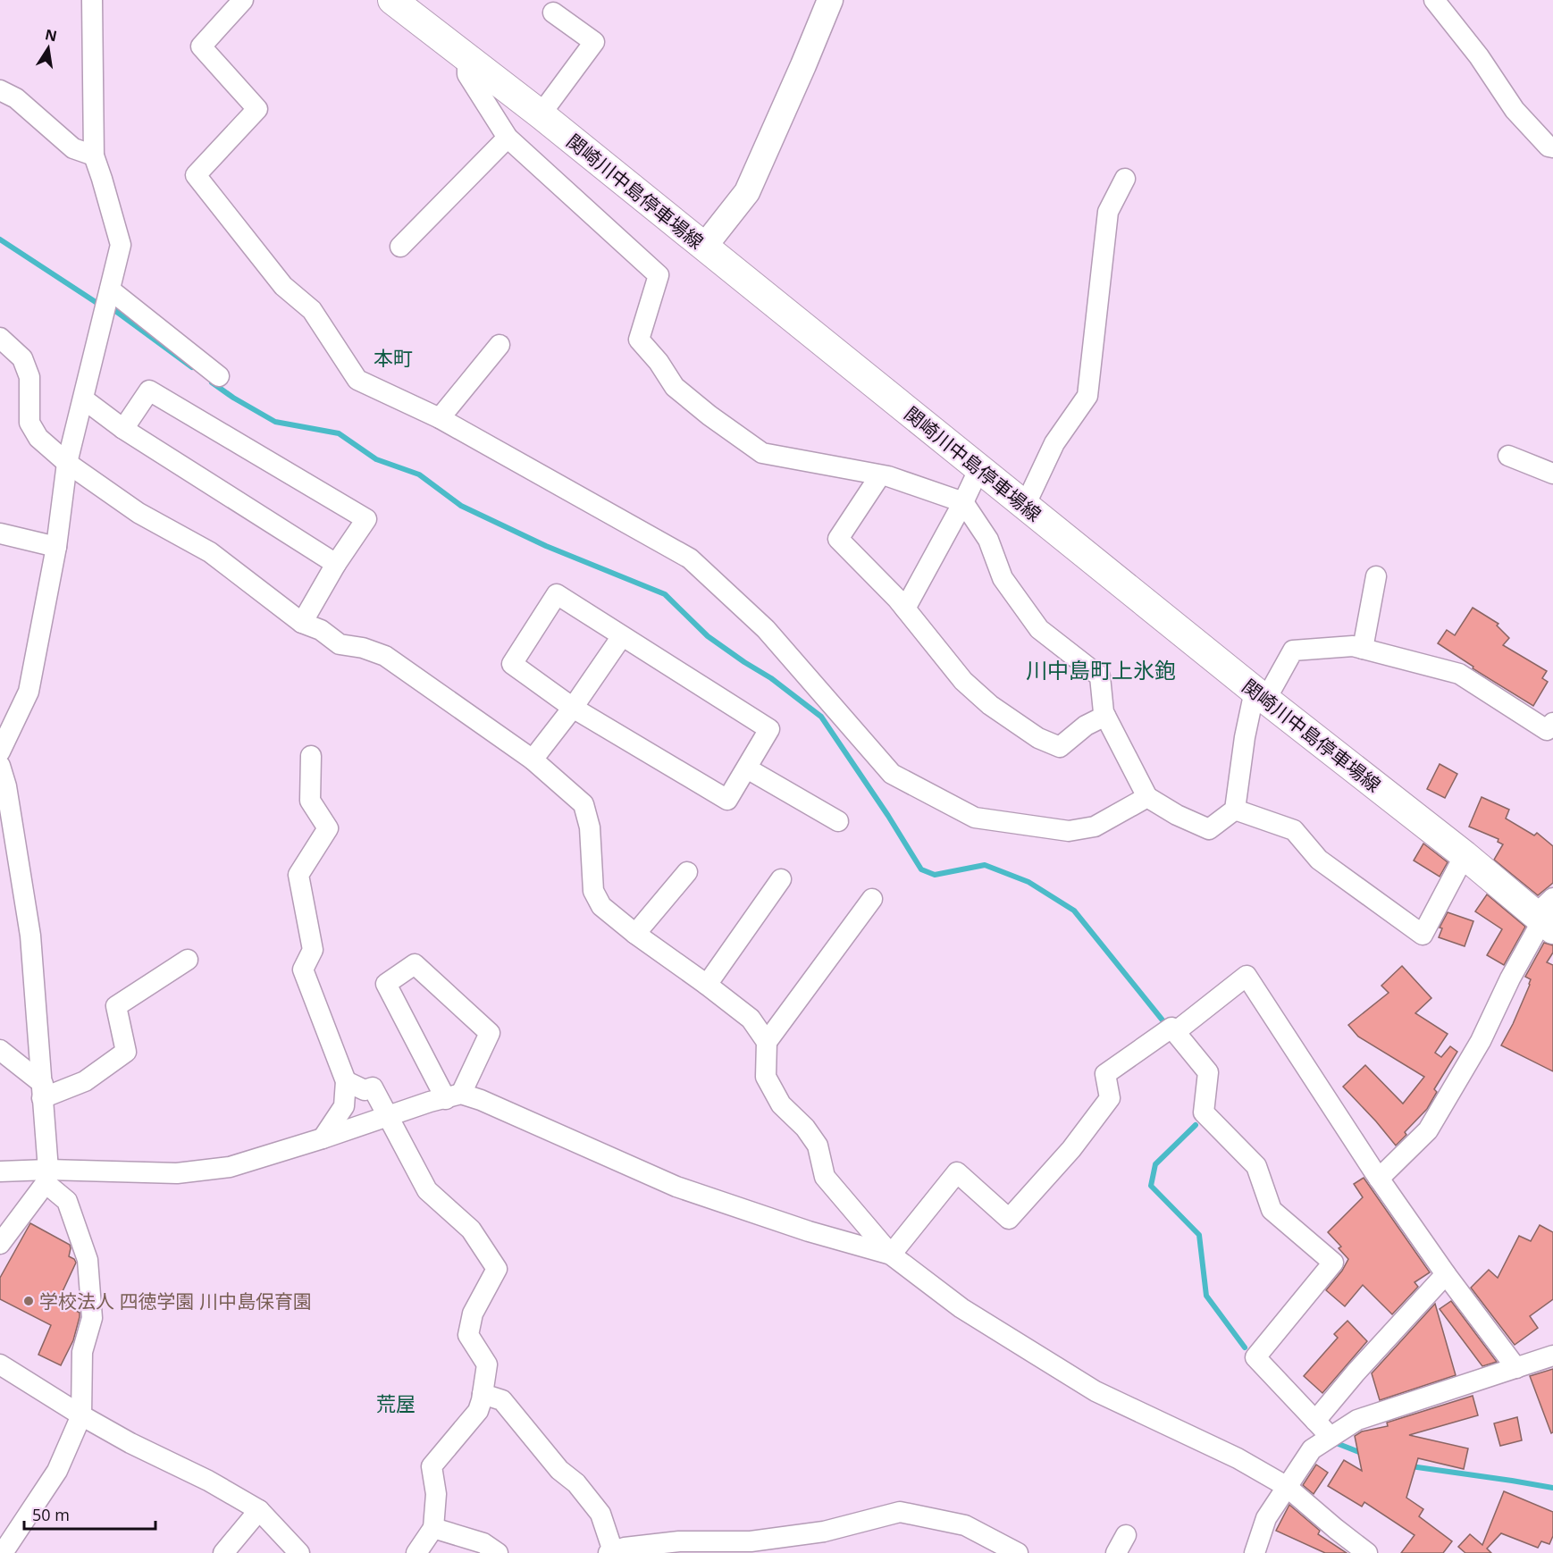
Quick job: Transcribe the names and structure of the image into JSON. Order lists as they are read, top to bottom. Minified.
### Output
{"streets":{"main road":["関崎川中島停車場線"]},"districts":["本町","川中島町上氷鉋","荒屋"],"places":["学校法人 四徳学園 川中島保育園"],"scale_bar":"50 m","north":"top"}
